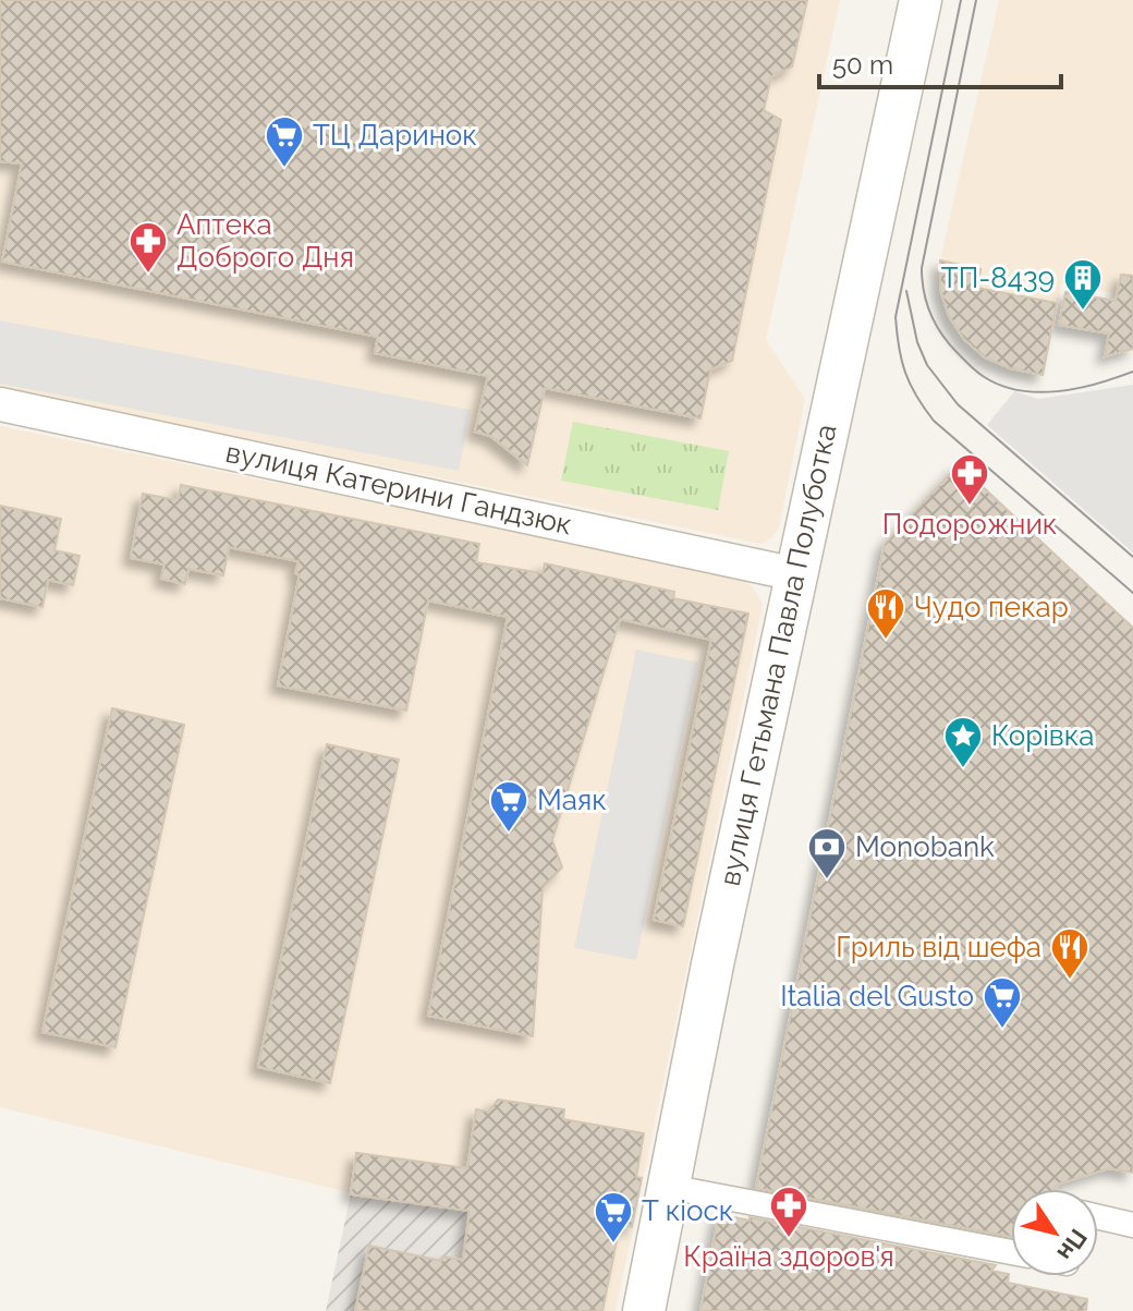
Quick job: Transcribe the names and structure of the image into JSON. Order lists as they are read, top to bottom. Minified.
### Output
{"streets":{"street":["вулиця Катерини Гандзюк","вулиця Гетьмана Павла Полуботка"]},"crossings":[["вулиця Катерини Гандзюк","вулиця Гетьмана Павла Полуботка"]],"places":{"supermarket":["ТЦ Даринок","Маяк","Italia del Gusto","Т кіоск"],"pharmacy":["Аптека Доброго Дня","Подорожник","Країна здоров'я"],"building":["ТП-8439"],"restaurant":["Чудо пекар","Гриль від шефа"],"place":["Корівка"],"bank":["Monobank"]},"scale_bar":"50 m","north":"bottom right"}
